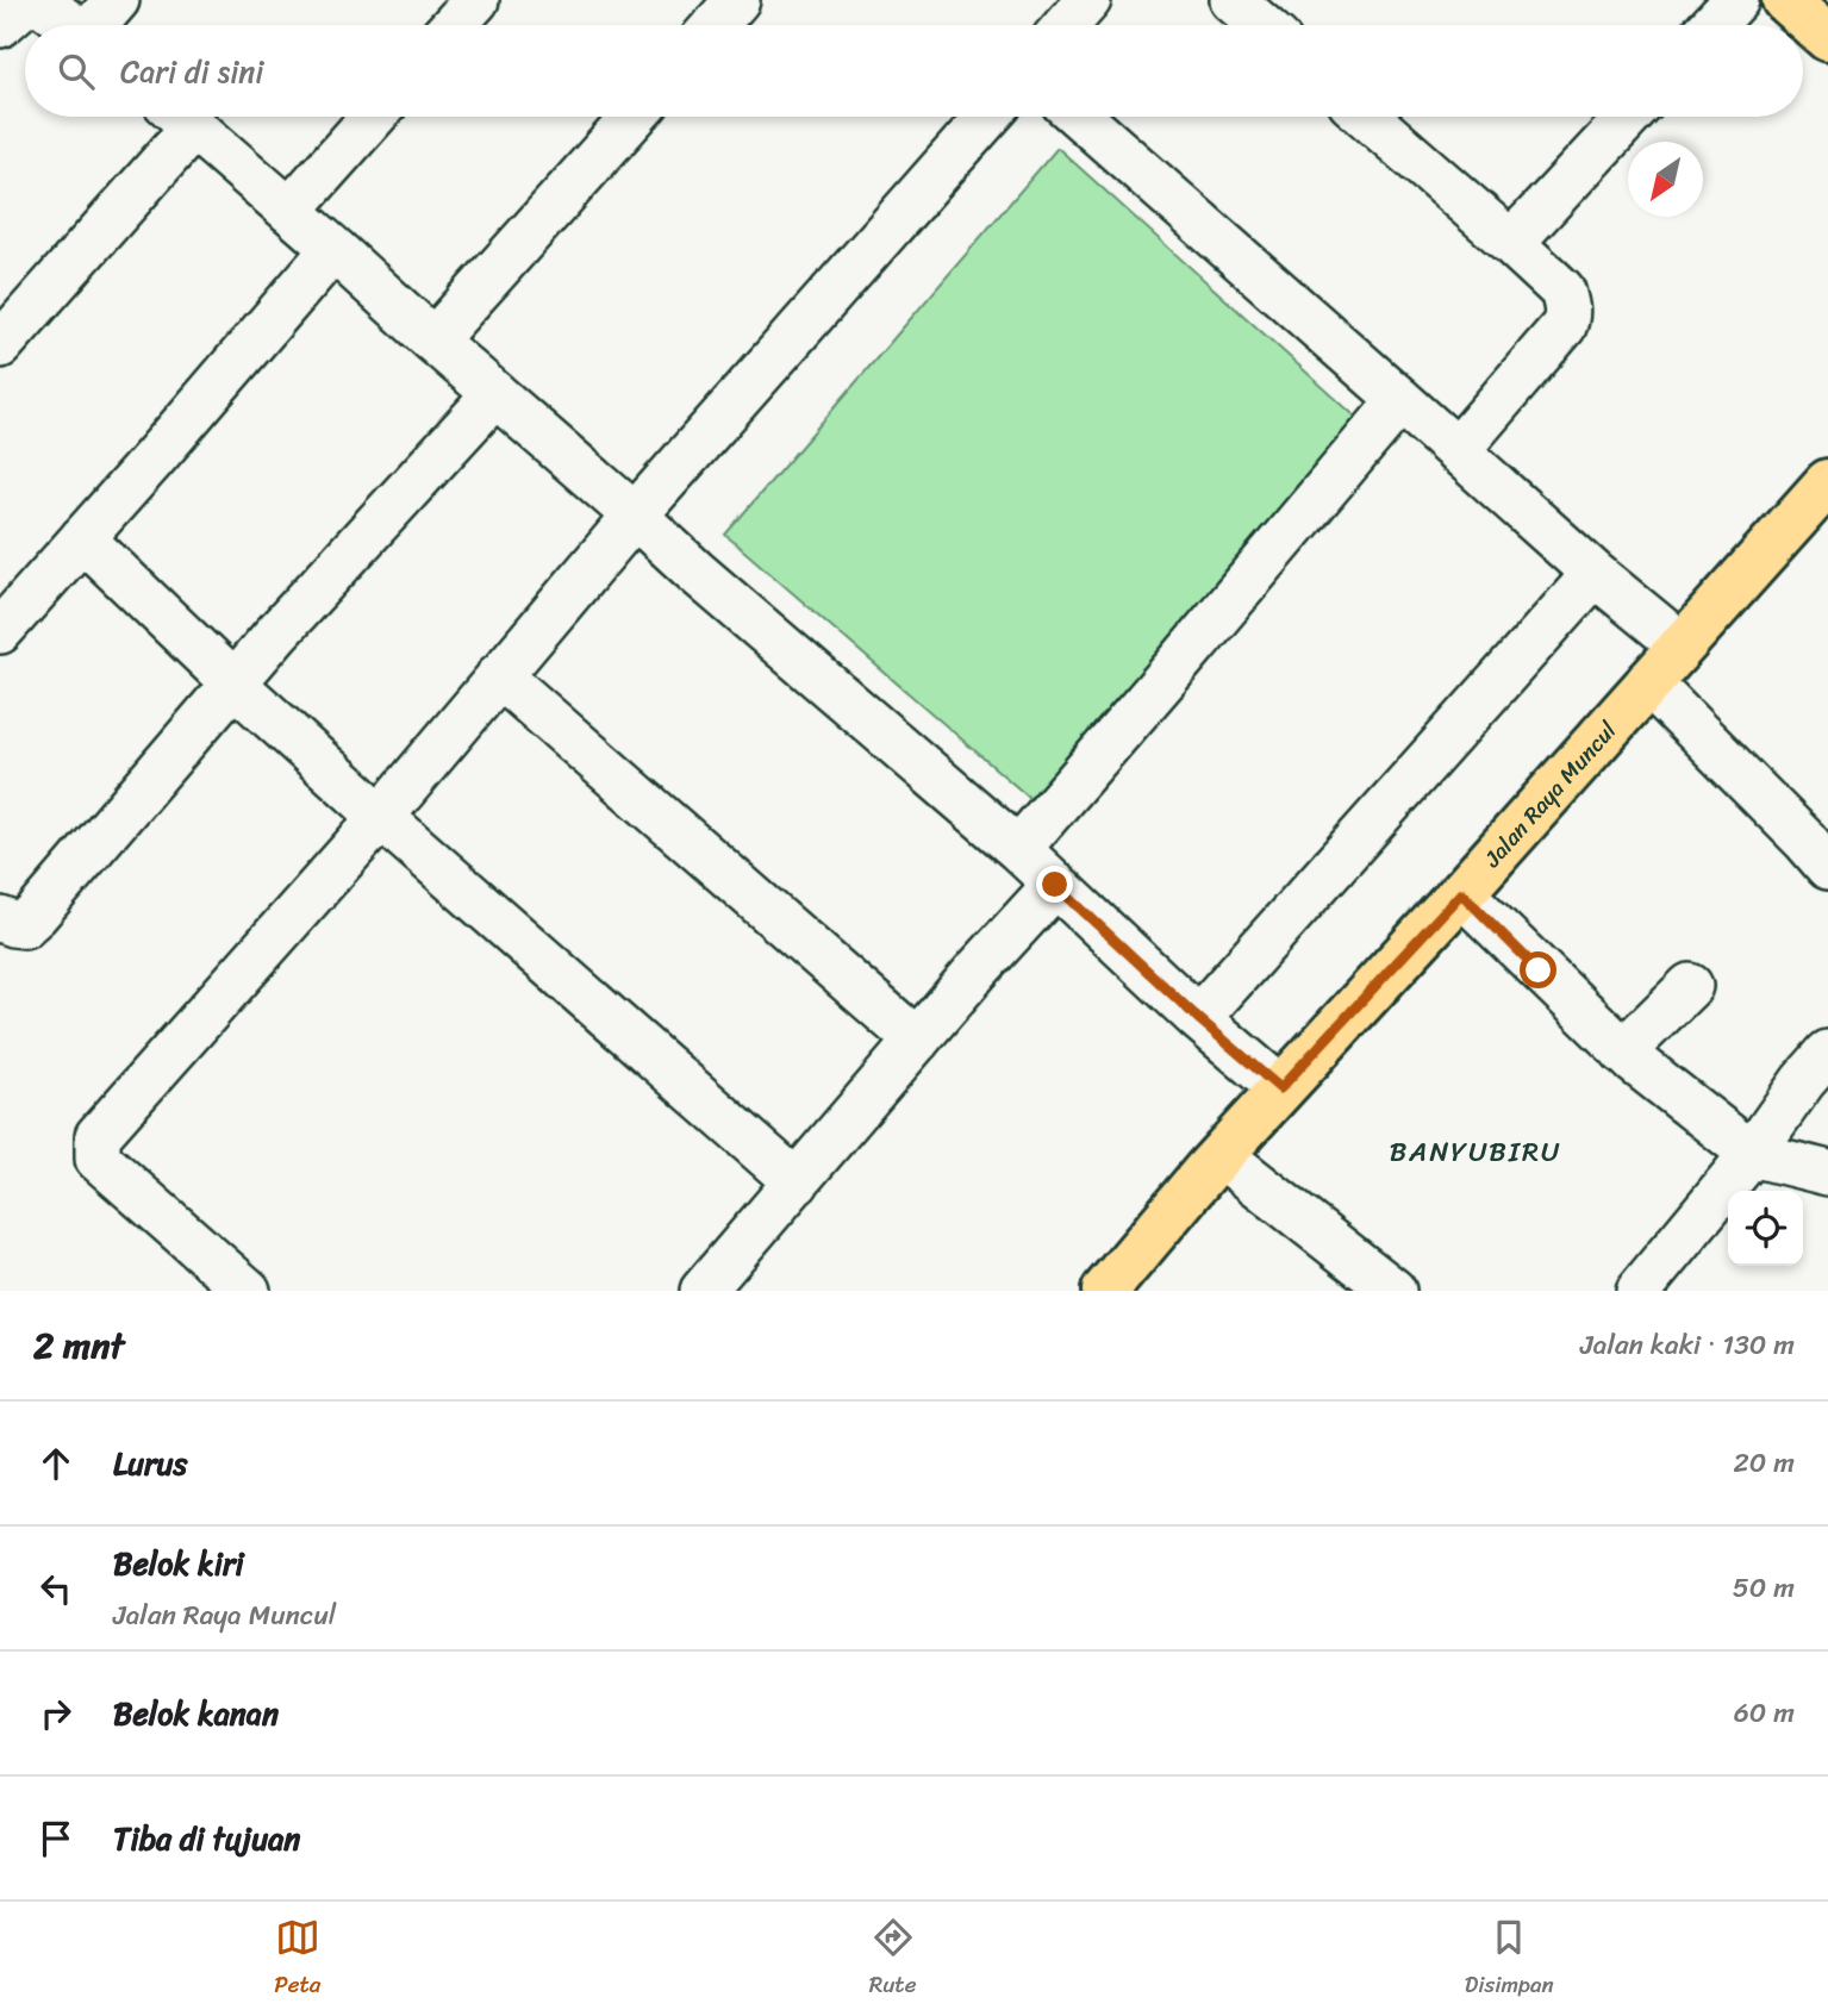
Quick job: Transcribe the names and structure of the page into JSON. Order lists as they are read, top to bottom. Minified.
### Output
{"streets":{"main road":["Jalan Raya Muncul"]},"districts":["BANYUBIRU"],"north":"bottom left","page":{"search":"Cari di sini","heading":["2 mnt","Jalan kaki · 130 m"],"list":[["Lurus","20 m"],["Belok kiri","Jalan Raya Muncul","50 m"],["Belok kanan","60 m"],"Tiba di tujuan"],"nav":["Peta","Rute","Disimpan"]}}
